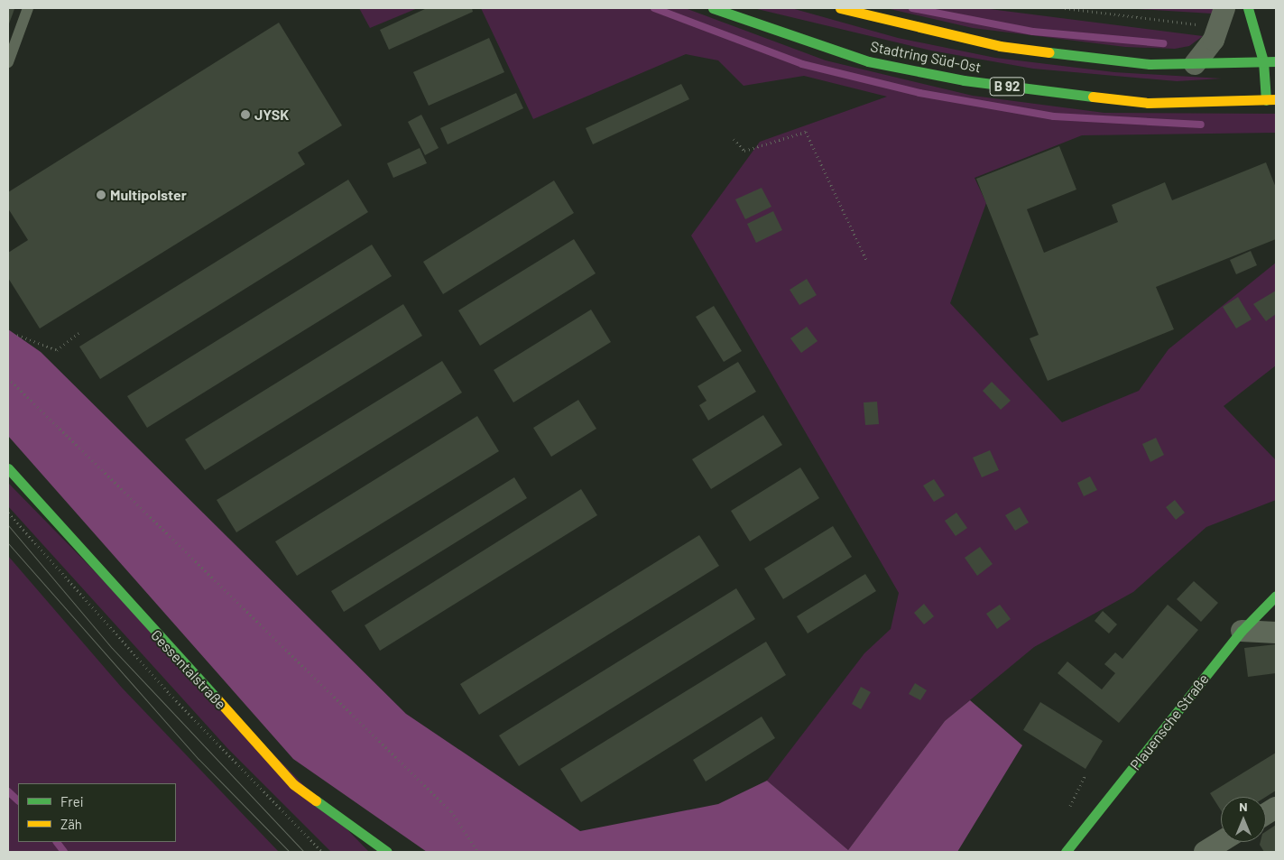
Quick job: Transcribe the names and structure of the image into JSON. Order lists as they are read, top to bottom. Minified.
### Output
{"streets":{"main road":["Stadtring Süd-Ost","B 92","Gessentalstraße","Plauensche Straße"]},"places":["JYSK","Multipolster"],"legend":["Frei","Zäh"],"north":"top"}
